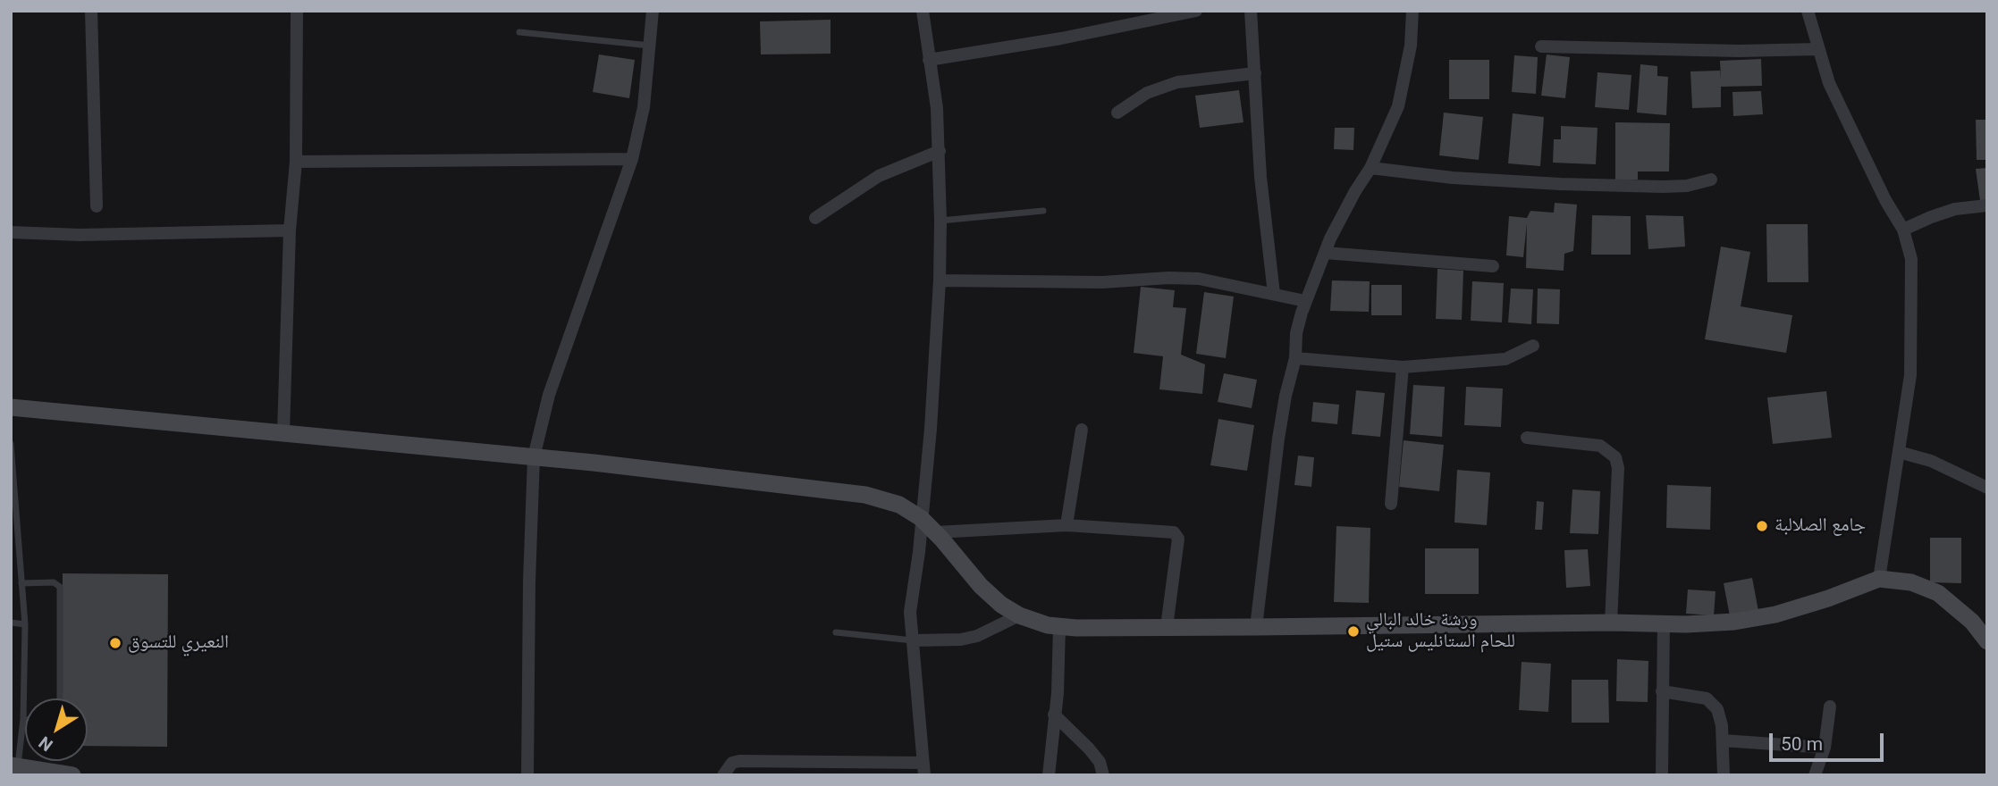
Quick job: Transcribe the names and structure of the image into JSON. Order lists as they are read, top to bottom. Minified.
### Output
{"places":["جامع الصلالبة","ورشة خالد البالي للحام الستانليس ستيل","النعيري للتسوق"],"scale_bar":"50 m","north":"bottom left"}
